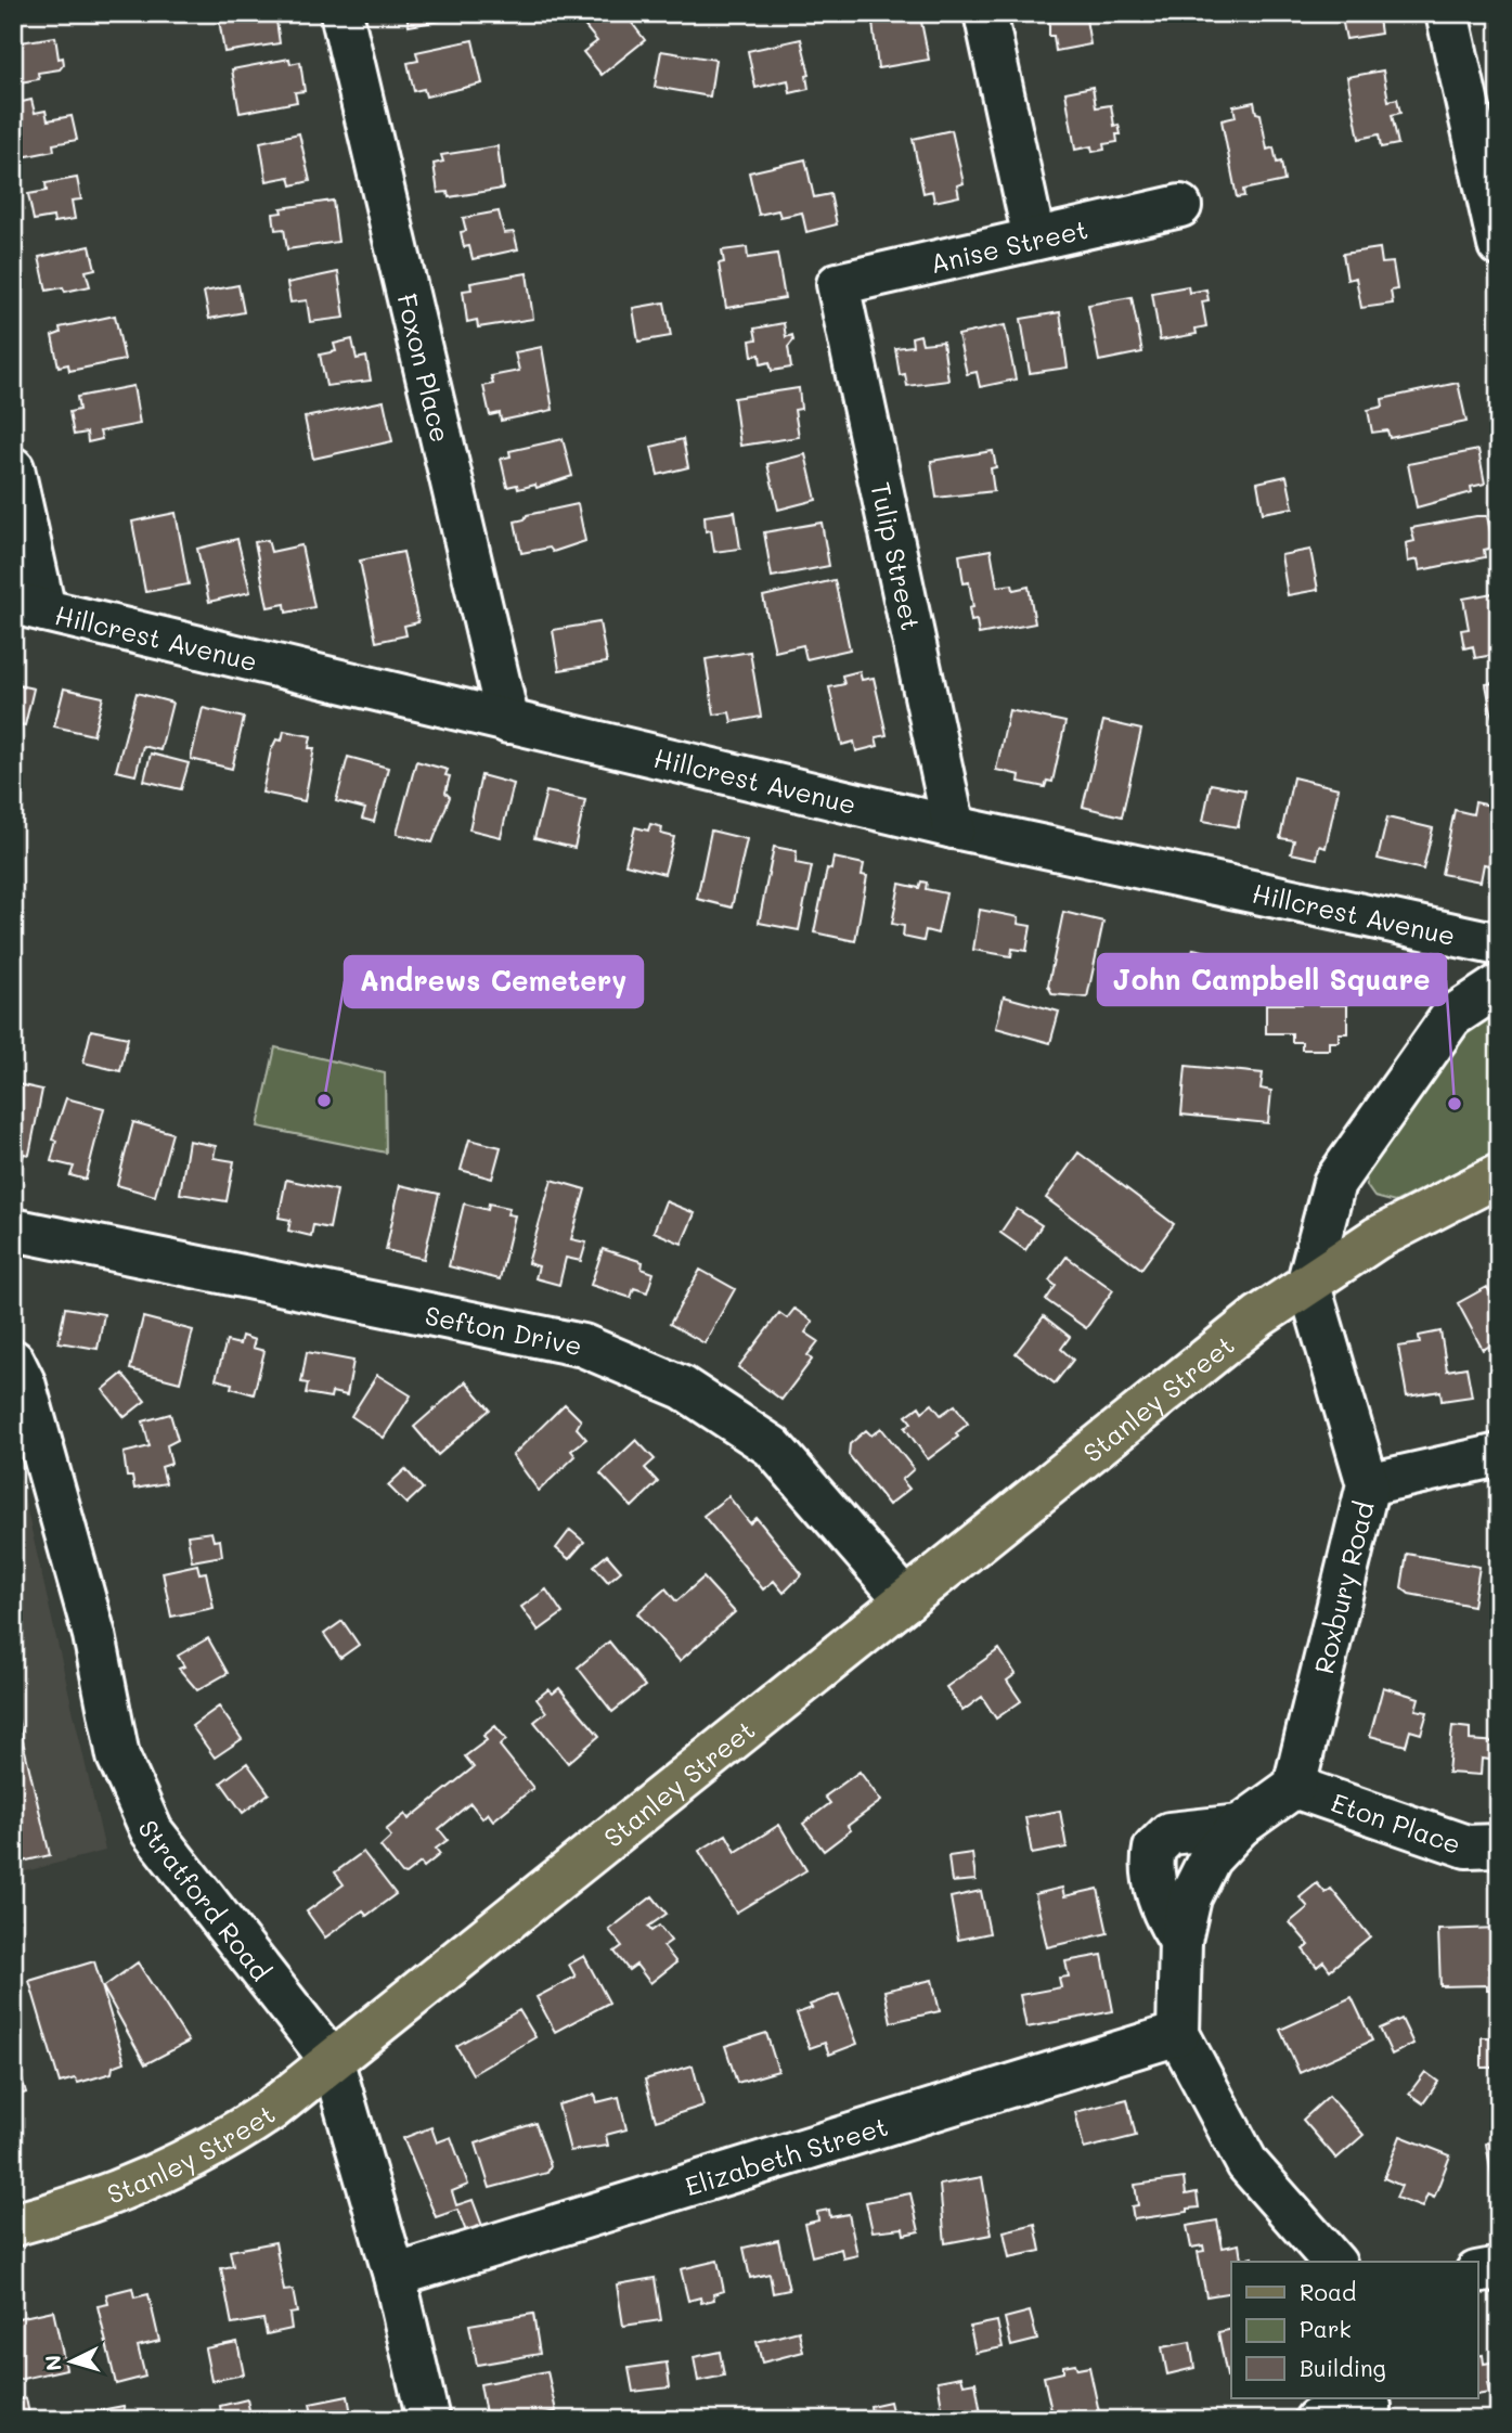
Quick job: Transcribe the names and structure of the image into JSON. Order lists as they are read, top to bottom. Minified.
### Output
{"streets":{"main road":["Stanley Street"],"street":["Anise Street","Foxon Place","Tulip Street","Hillcrest Avenue","Sefton Drive","Roxbury Road","Eton Place","Stratford Road","Elizabeth Street"]},"crossings":[["Anise Street","Tulip Street"],["Foxon Place","Hillcrest Avenue"],["Tulip Street","Hillcrest Avenue"],["Sefton Drive","Stanley Street"],["Stanley Street","Roxbury Road"],["Stanley Street","Stratford Road"],["Roxbury Road","Eton Place"],["Stratford Road","Elizabeth Street"]],"places":["Andrews Cemetery","John Campbell Square"],"legend":["Road","Park","Building"],"north":"left"}
